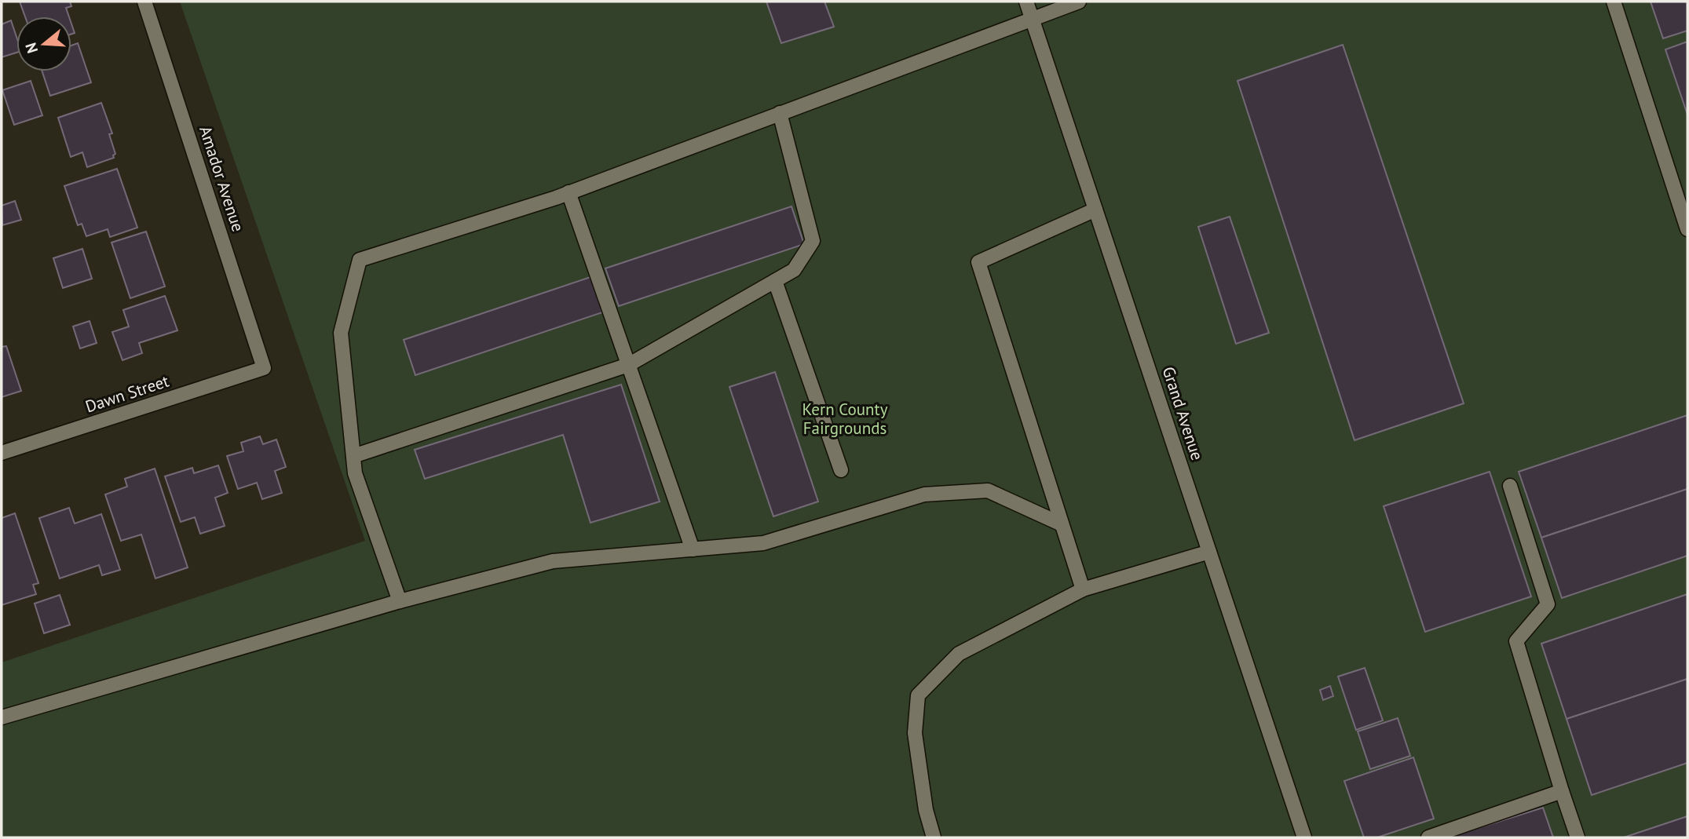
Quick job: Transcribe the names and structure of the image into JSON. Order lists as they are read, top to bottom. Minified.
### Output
{"streets":{"street":["Amador Avenue","Dawn Street","Grand Avenue"]},"crossings":[["Amador Avenue","Dawn Street"]],"parks":["Kern County Fairgrounds"],"north":"left"}
